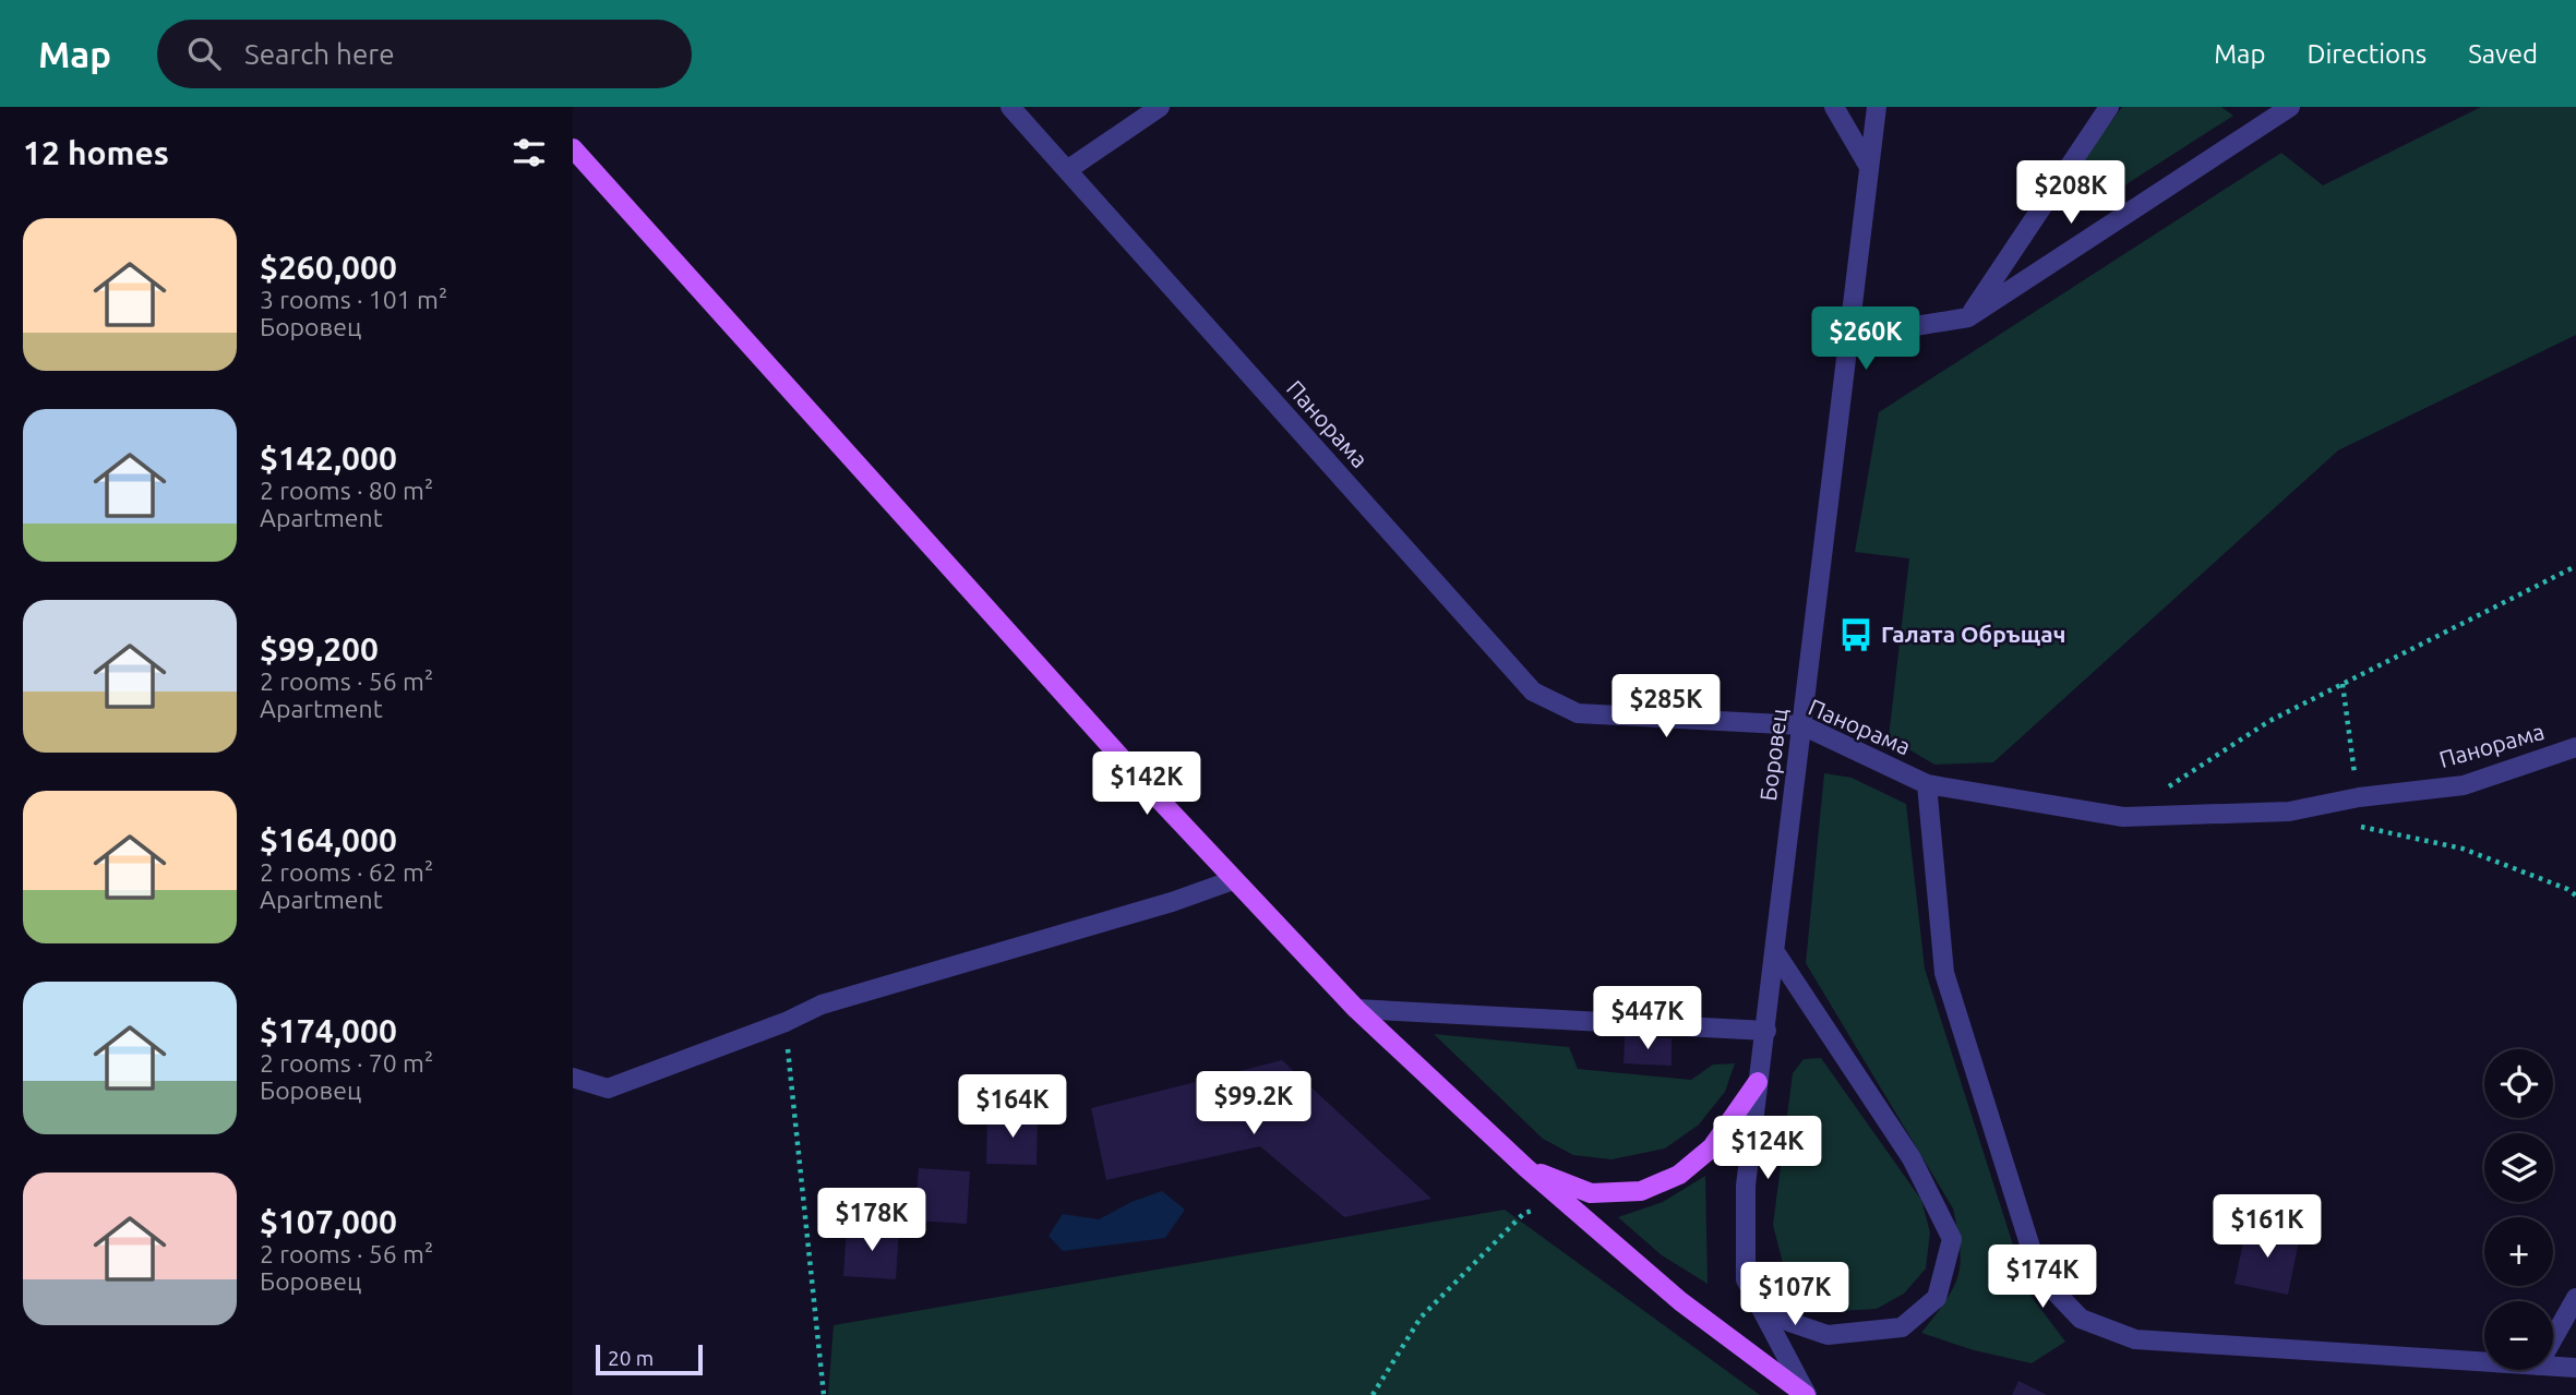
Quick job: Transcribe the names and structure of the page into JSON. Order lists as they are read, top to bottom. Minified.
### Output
{"streets":{"street":["Панорама","Боровец"]},"crossings":[["Панорама","Боровец"]],"places":{"bus stop":["Галата Обръщач"]},"scale_bar":"20 m","page":{"header":"Map","search":"Search here","nav":["Map","Directions","Saved"],"heading":"12 homes","price":["$208K","$260K","$285K","$142K","$447K","$99.2K","$164K","$124K","$178K","$161K","$174K","$107K"],"list":[{"name":"$260,000","note":"3 rooms · 101 m² · Боровец"},{"name":"$142,000","note":"2 rooms · 80 m² · Apartment"},{"name":"$99,200","note":"2 rooms · 56 m² · Apartment"},{"name":"$164,000","note":"2 rooms · 62 m² · Apartment"},{"name":"$174,000","note":"2 rooms · 70 m² · Боровец"},{"name":"$107,000","note":"2 rooms · 56 m² · Боровец"}],"map_buttons":["+","−"],"scale":"20 m"}}
